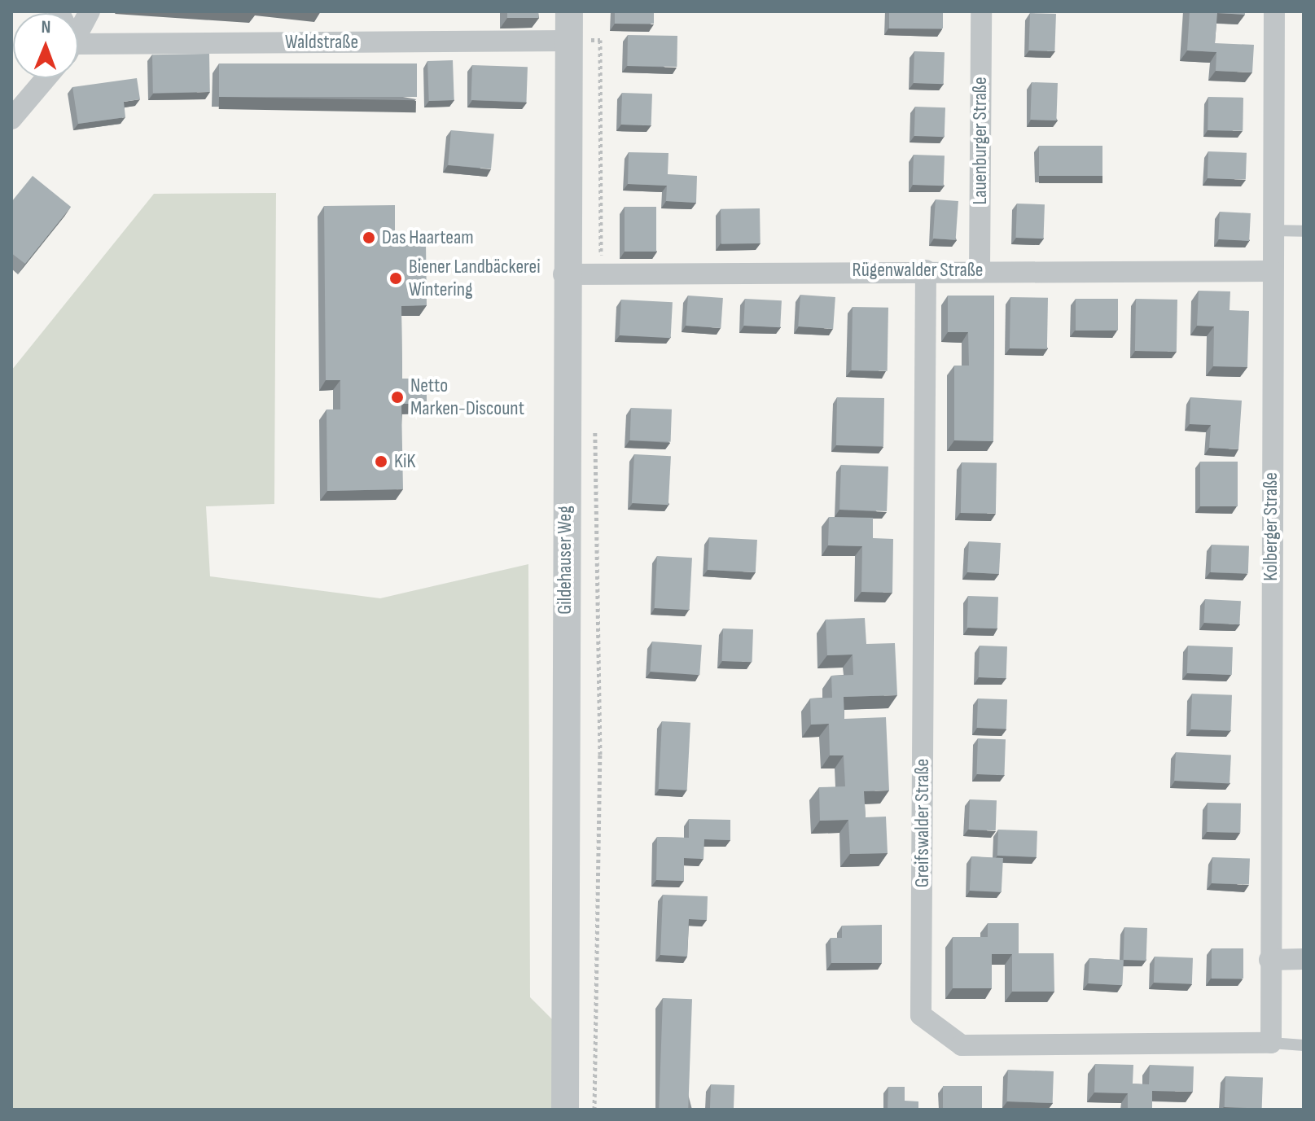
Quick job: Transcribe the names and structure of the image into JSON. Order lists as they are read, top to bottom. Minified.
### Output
{"streets":{"street":["Waldstraße","Lauenburger Straße","Rügenwalder Straße","Kolberger Straße","Gildehauser Weg","Greifswalder Straße"]},"crossings":[["Waldstraße","Gildehauser Weg"],["Lauenburger Straße","Rügenwalder Straße"],["Rügenwalder Straße","Kolberger Straße"],["Rügenwalder Straße","Gildehauser Weg"],["Rügenwalder Straße","Greifswalder Straße"],["Kolberger Straße","Greifswalder Straße"]],"places":["Das Haarteam","Biener Landbäckerei Wintering","Netto Marken-Discount","KiK"],"north":"top"}
